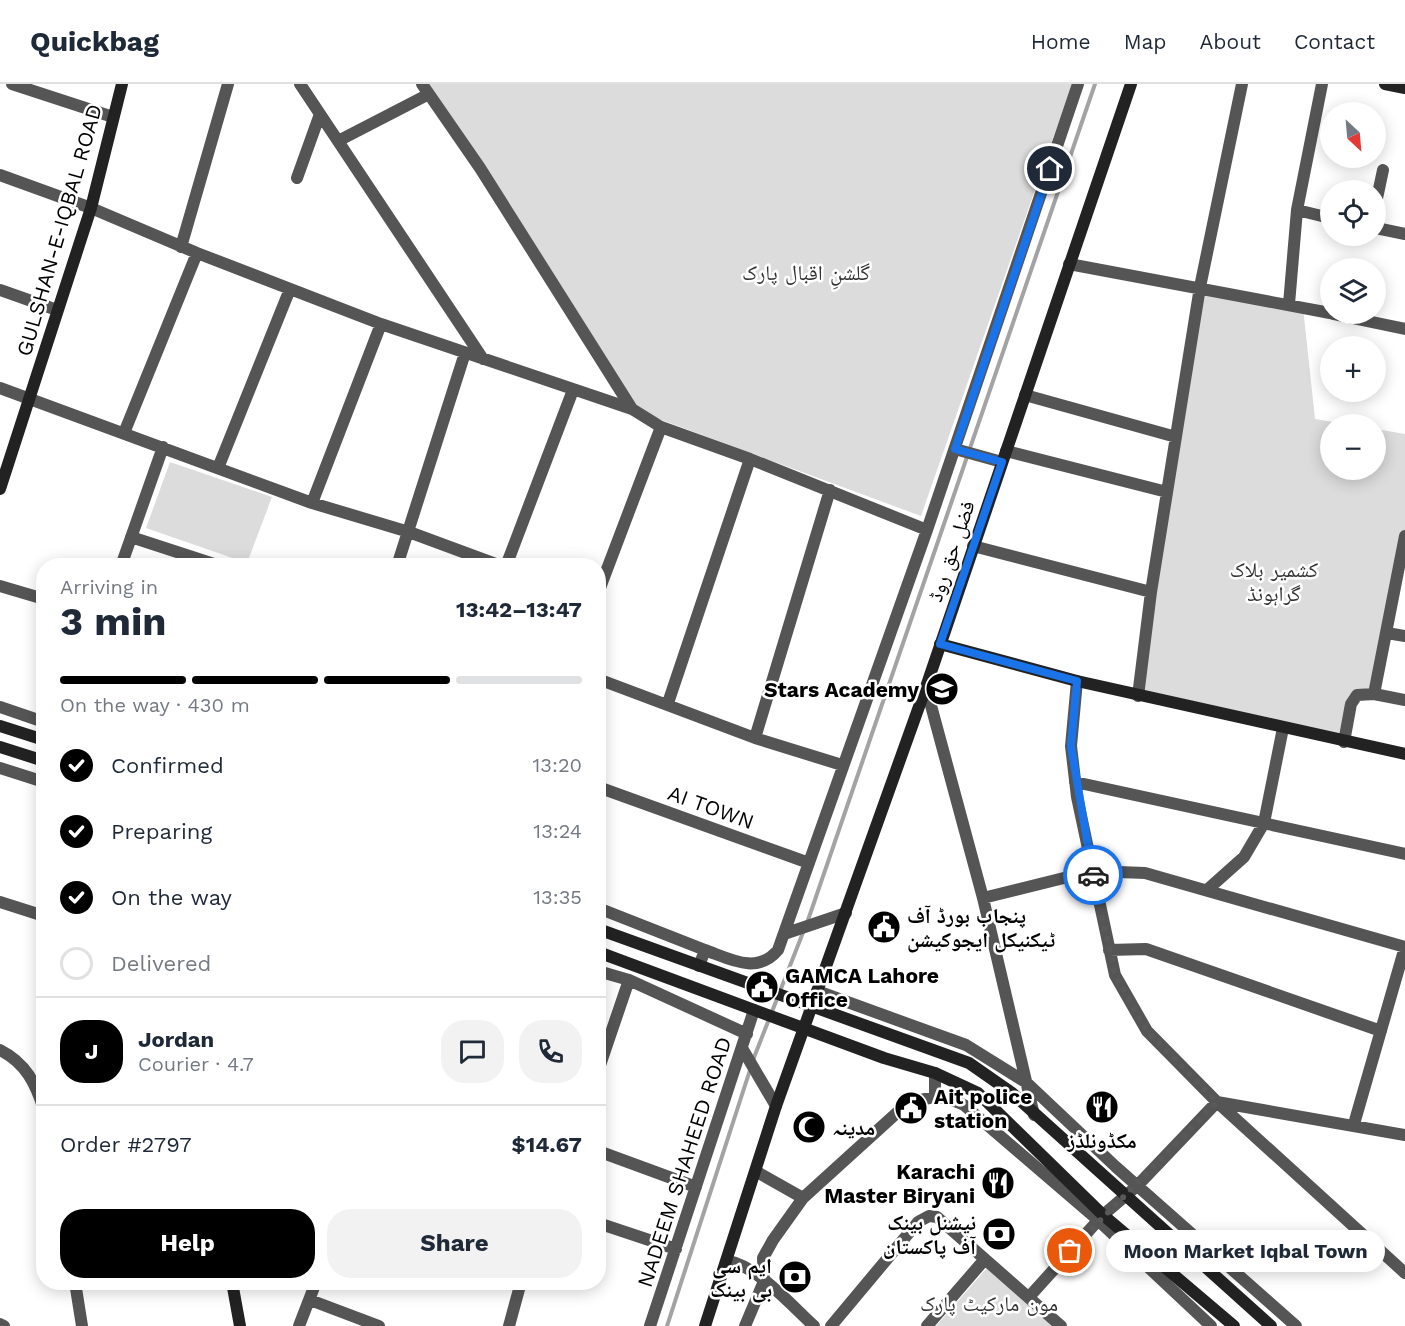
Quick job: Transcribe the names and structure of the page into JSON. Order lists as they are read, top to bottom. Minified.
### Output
{"streets":{"main road":["GULSHAN-E-IQBAL ROAD","فضل حق روڈ"],"street":["AI TOWN","NADEEM SHAHEED ROAD"]},"crossings":[["فضل حق روڈ","AI TOWN"]],"parks":["گلشنِ اقبال پارک","کشمیر بلاک ﮔﺮﺍﮨﻮﻧﮉ","مون مارکیٹ پارک"],"places":{"school or university":["Stars Academy"],"public building":["پنجاب بورڈ آف ٹیکنیکل ایجوکیشن","GAMCA Lahore Office","Ait police station"],"restaurant":["مکڈونلڈز","Karachi Master Biryani"],"mosque":["مدینہ"],"bank":["نیشنل بینک آف پاکستان","ایم سی بی بینک"],"other":["Moon Market Iqbal Town"]},"north":"bottom right","page":{"header":"Quickbag","nav":["Home","Map","About","Contact"],"map_buttons":["+","−"],"heading":["3 min","Arriving in","13:42–13:47"],"panel":["Jordan","Courier · 4.7","Order #2797","$14.67"],"bar":"On the way · 430 m","list":[["Confirmed","13:20"],["Preparing","13:24"],["On the way","13:35"],"Delivered"],"round":"J","buttons":["Help","Share"],"bubble":"Moon Market Iqbal Town"}}
